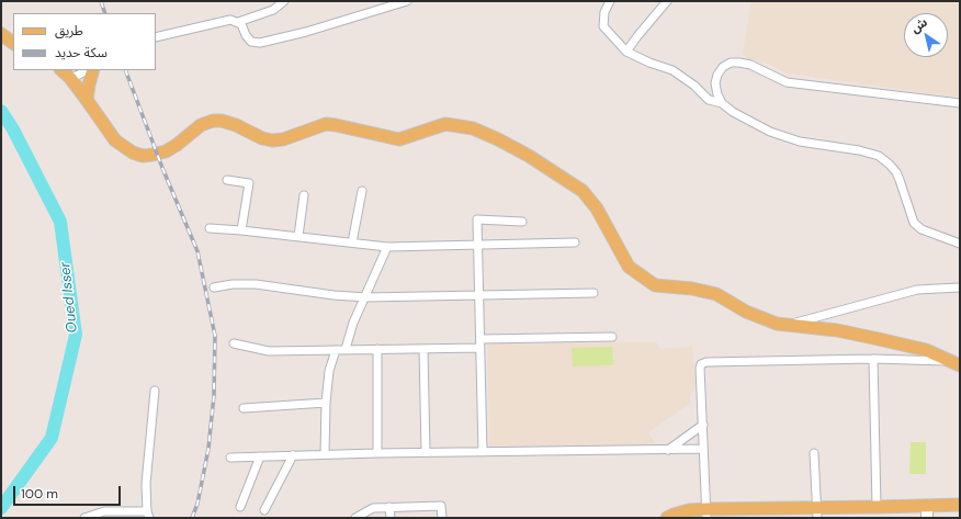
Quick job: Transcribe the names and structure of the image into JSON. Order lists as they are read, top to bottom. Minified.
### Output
{"water":["Oued Isser"],"legend":["طريق","سكة حديد"],"scale_bar":"100 m","north":"top left"}
